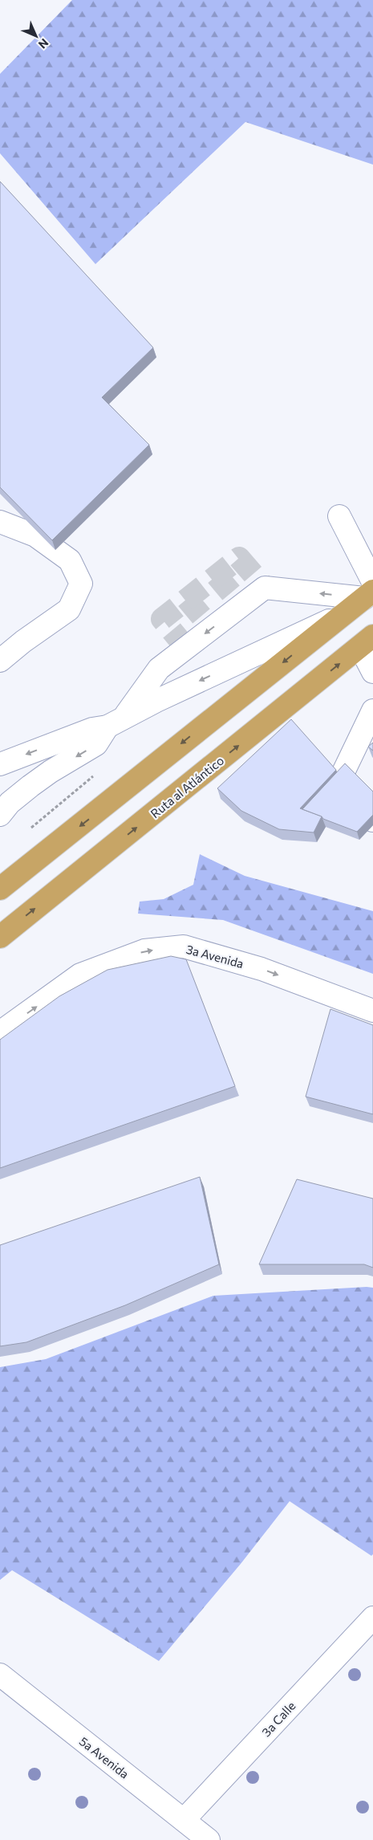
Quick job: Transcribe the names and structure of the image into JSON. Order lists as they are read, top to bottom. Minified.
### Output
{"streets":{"highway":["Ruta al Atlántico"],"street":["3a Avenida","3a Calle","5a Avenida"]},"crossings":[["3a Calle","5a Avenida"]],"one_way":["3a Avenida"],"north":"bottom right"}
